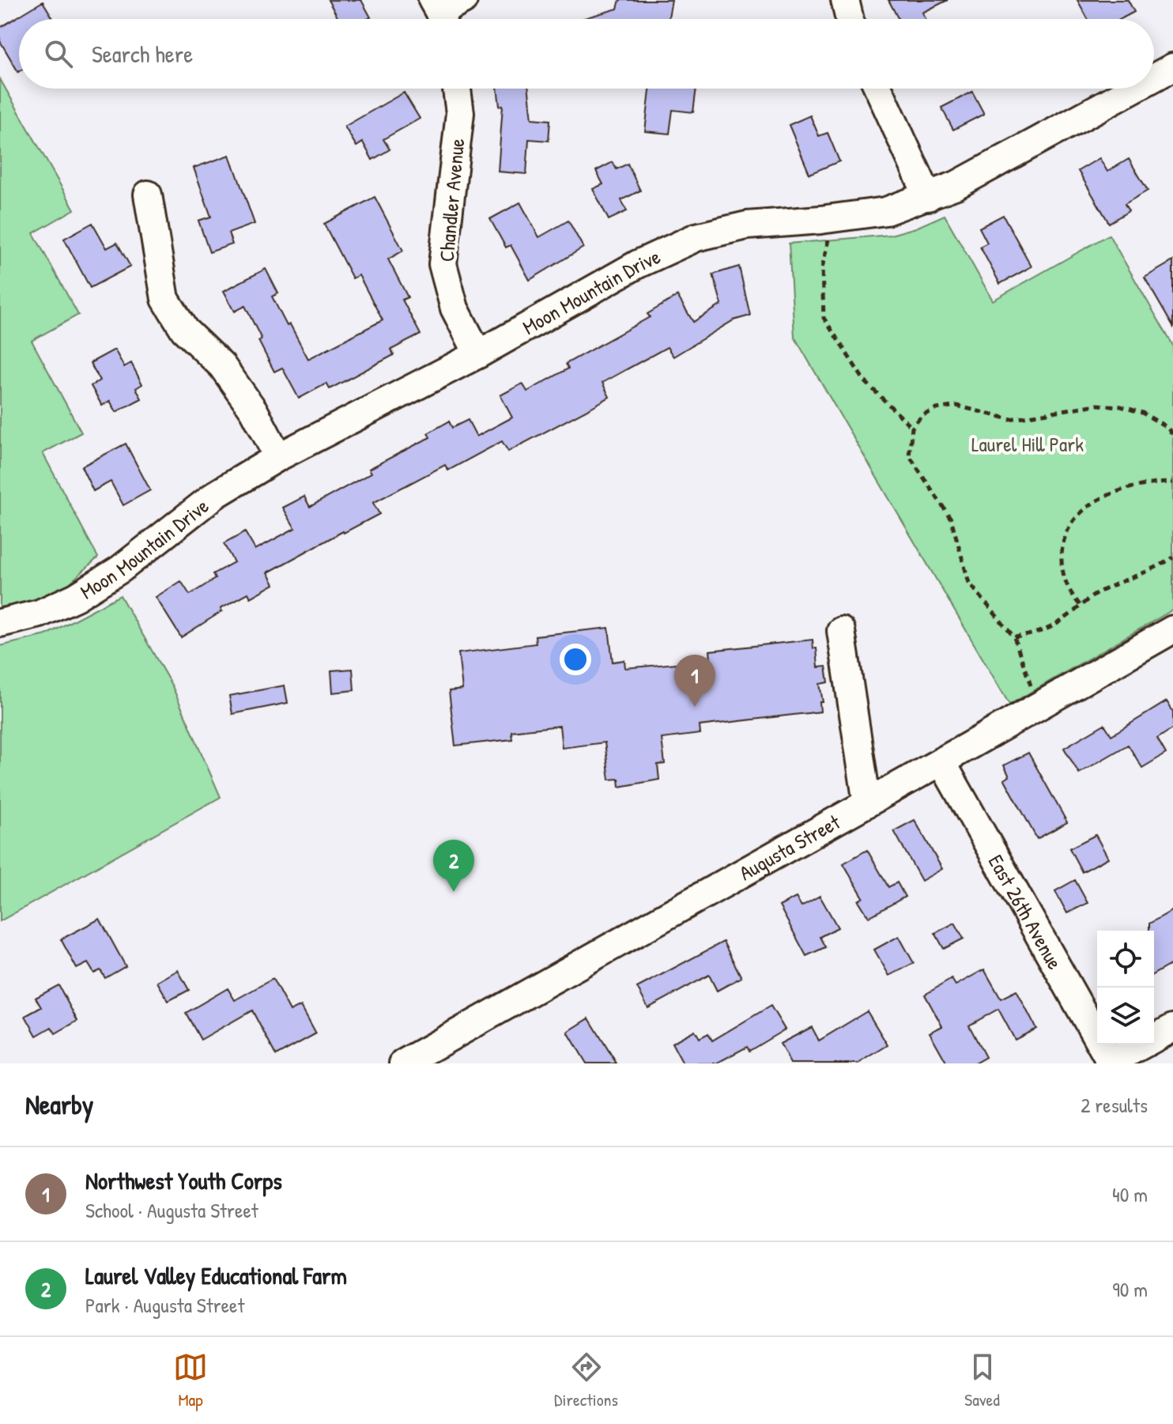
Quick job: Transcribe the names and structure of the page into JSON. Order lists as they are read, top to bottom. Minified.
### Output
{"streets":{"street":["Chandler Avenue","Moon Mountain Drive","Augusta Street","East 26th Avenue"]},"crossings":[["Chandler Avenue","Moon Mountain Drive"],["Augusta Street","East 26th Avenue"]],"parks":["Laurel Hill Park"],"page":{"search":"Search here","pins":["1","2"],"heading":["Nearby","2 results"],"list":[{"mark":"1","name":"Northwest Youth Corps","note":"School · Augusta Street","value":"40 m"},{"mark":"2","name":"Laurel Valley Educational Farm","note":"Park · Augusta Street","value":"90 m"}],"nav":["Map","Directions","Saved"]}}
